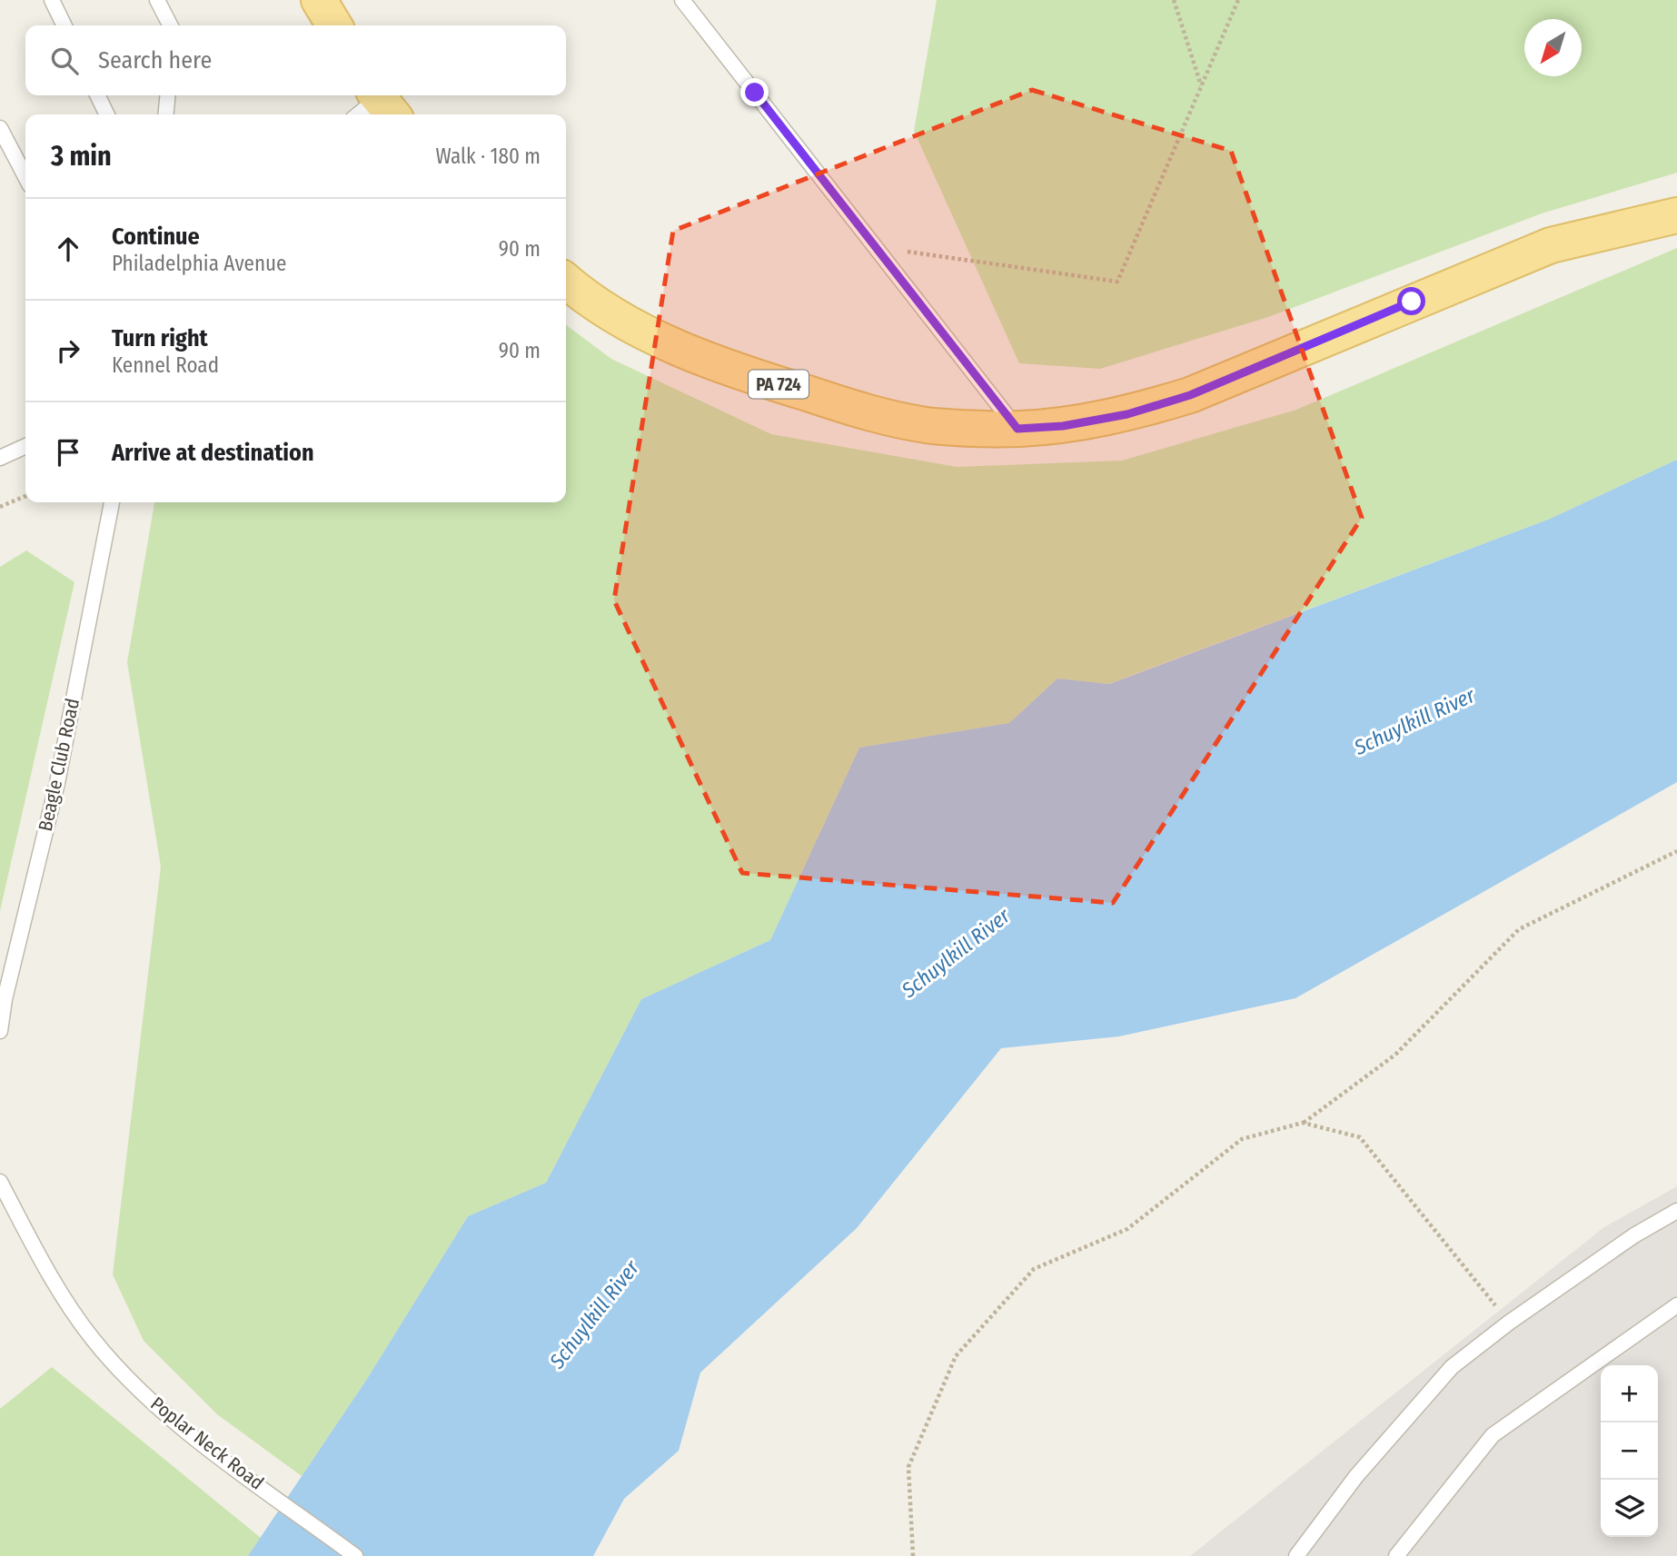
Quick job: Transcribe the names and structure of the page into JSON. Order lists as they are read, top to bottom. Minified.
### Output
{"streets":{"main road":["PA 724"],"lane":["Beagle Club Road","Poplar Neck Road"]},"water":["Schuylkill River"],"north":"bottom left","page":{"search":"Search here","heading":["3 min","Walk · 180 m"],"list":[["Continue","Philadelphia Avenue","90 m"],["Turn right","Kennel Road","90 m"],"Arrive at destination"],"map_buttons":["+","−"]}}
